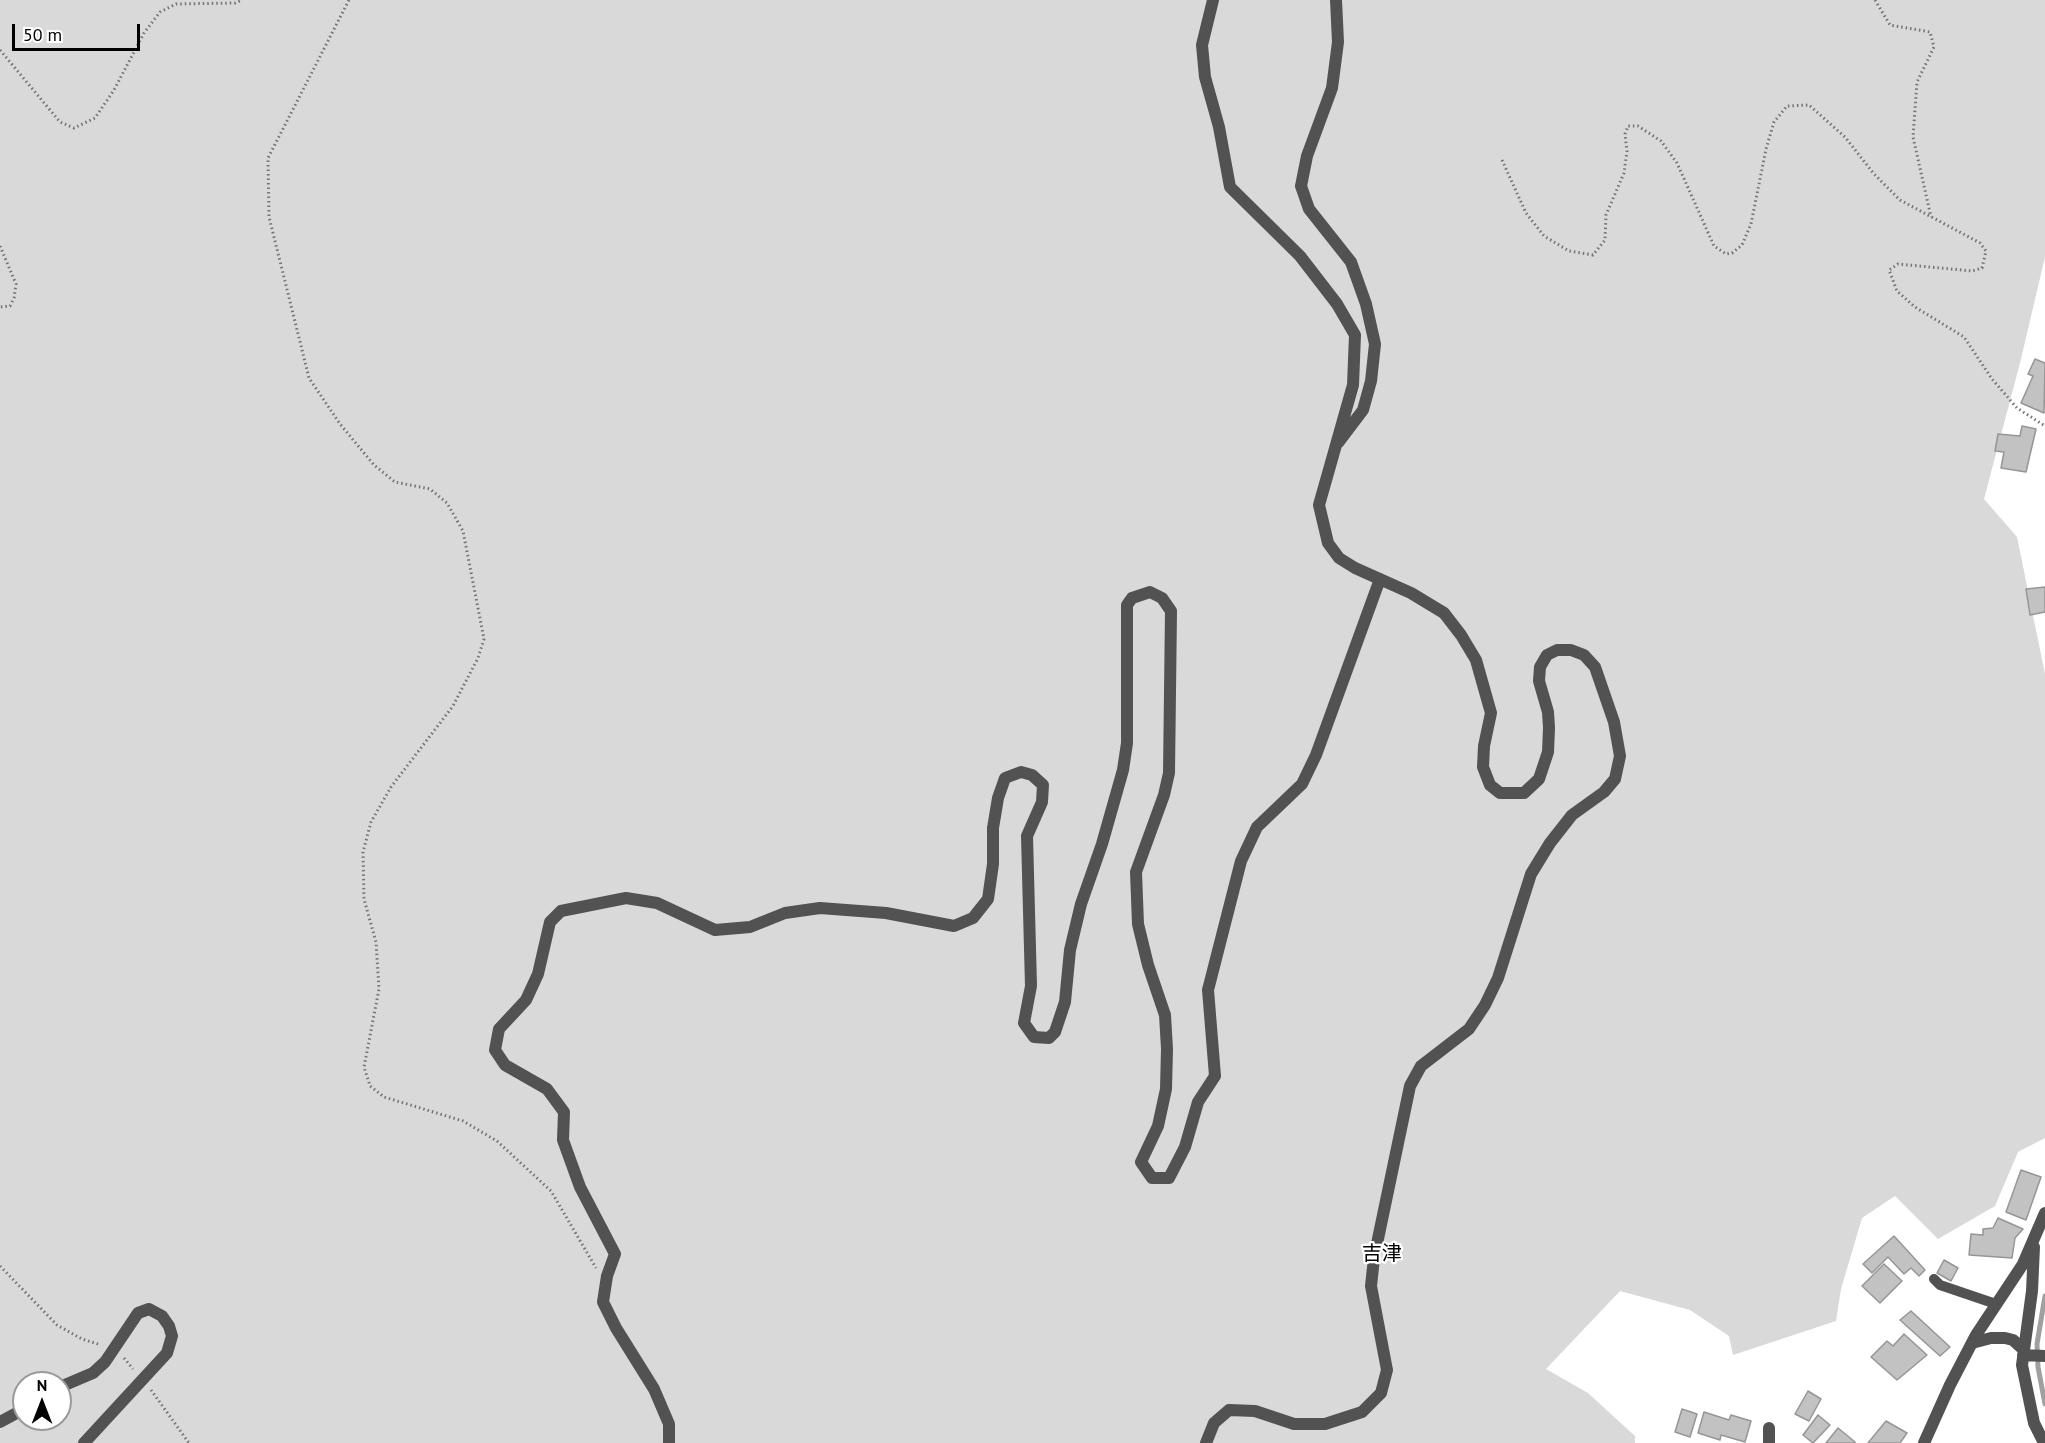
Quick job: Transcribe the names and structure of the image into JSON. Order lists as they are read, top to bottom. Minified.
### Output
{"districts":["吉津"],"scale_bar":"50 m","north":"top"}
